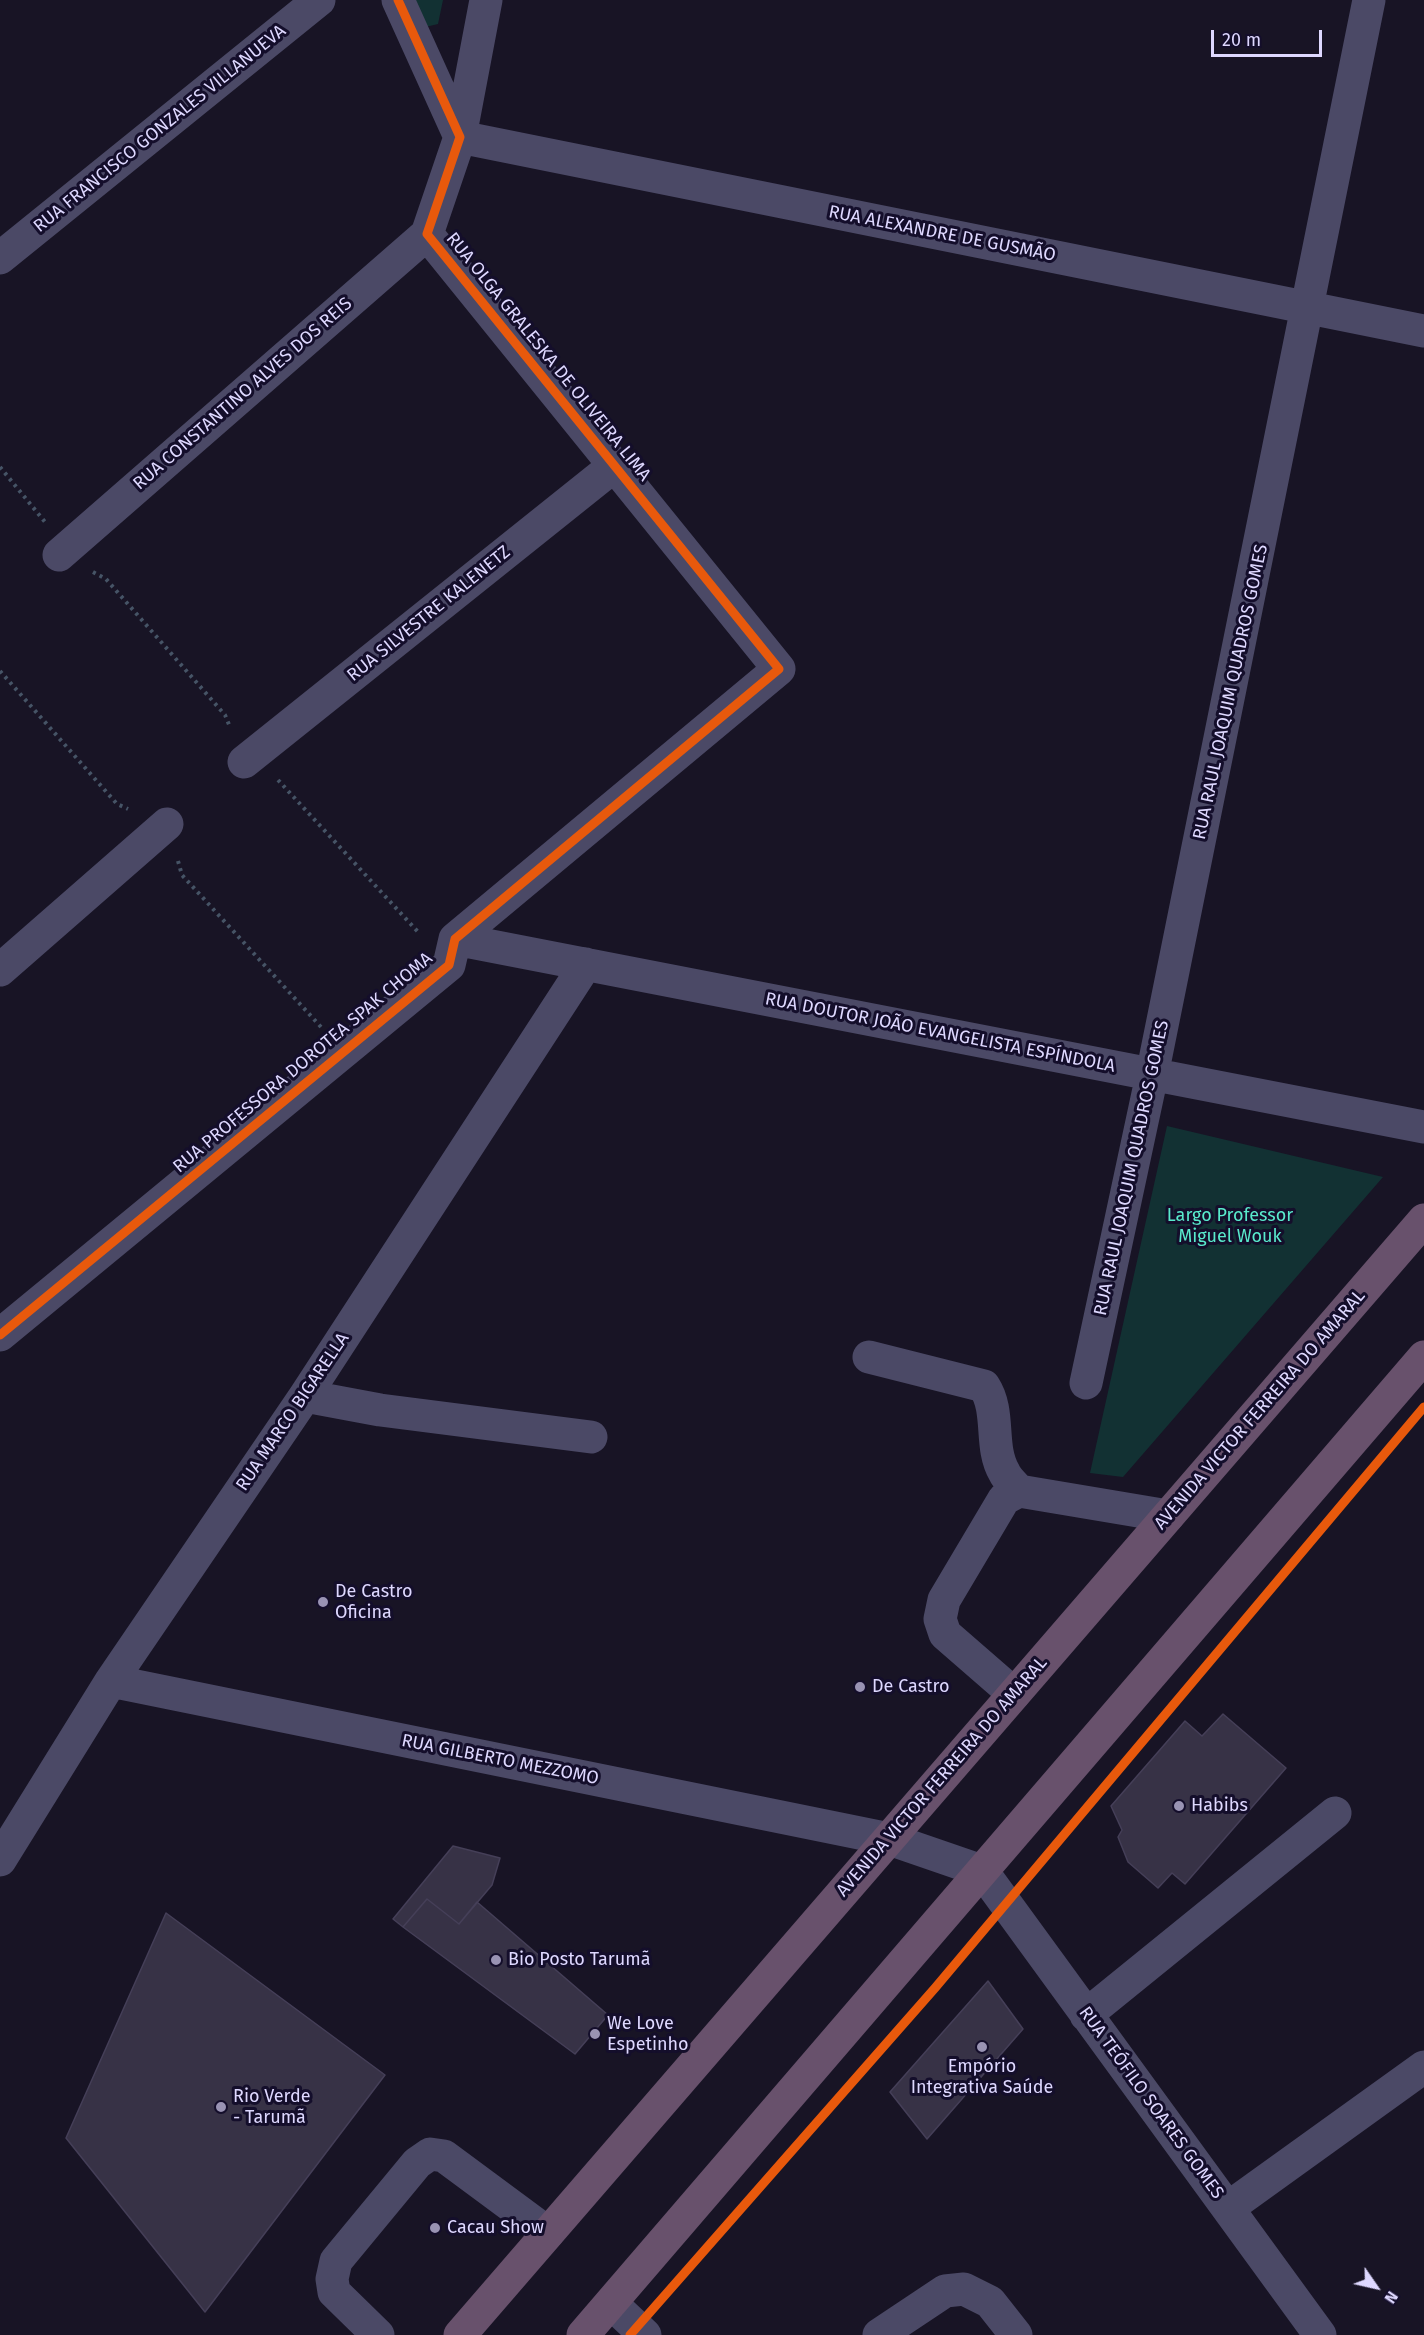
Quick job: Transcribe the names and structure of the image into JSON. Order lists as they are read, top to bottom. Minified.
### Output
{"streets":{"highway":["AVENIDA VICTOR FERREIRA DO AMARAL"],"street":["RUA FRANCISCO GONZALES VILLANUEVA","RUA ALEXANDRE DE GUSMÃO","RUA OLGA GRALESKA DE OLIVEIRA LIMA","RUA CONSTANTINO ALVES DOS REIS","RUA SILVESTRE KALENETZ","RUA RAUL JOAQUIM QUADROS GOMES","RUA DOUTOR JOÃO EVANGELISTA ESPÍNDOLA","RUA PROFESSORA DOROTEA SPAK CHOMA","RUA MARCO BIGARELLA","RUA GILBERTO MEZZOMO","RUA TEÓFILO SOARES GOMES"]},"crossings":[["RUA ALEXANDRE DE GUSMÃO","RUA OLGA GRALESKA DE OLIVEIRA LIMA"],["RUA ALEXANDRE DE GUSMÃO","RUA RAUL JOAQUIM QUADROS GOMES"],["RUA OLGA GRALESKA DE OLIVEIRA LIMA","RUA CONSTANTINO ALVES DOS REIS"],["RUA OLGA GRALESKA DE OLIVEIRA LIMA","RUA SILVESTRE KALENETZ"],["RUA OLGA GRALESKA DE OLIVEIRA LIMA","RUA PROFESSORA DOROTEA SPAK CHOMA"],["RUA RAUL JOAQUIM QUADROS GOMES","RUA DOUTOR JOÃO EVANGELISTA ESPÍNDOLA"],["RUA DOUTOR JOÃO EVANGELISTA ESPÍNDOLA","RUA PROFESSORA DOROTEA SPAK CHOMA"],["RUA DOUTOR JOÃO EVANGELISTA ESPÍNDOLA","RUA MARCO BIGARELLA"],["AVENIDA VICTOR FERREIRA DO AMARAL","RUA GILBERTO MEZZOMO"],["RUA MARCO BIGARELLA","RUA GILBERTO MEZZOMO"],["RUA GILBERTO MEZZOMO","RUA TEÓFILO SOARES GOMES"]],"parks":["Largo Professor Miguel Wouk"],"places":["De Castro Oficina","De Castro","Habibs","Bio Posto Tarumã","We Love Espetinho","Empório Integrativa Saúde","Rio Verde - Tarumã","Cacau Show"],"scale_bar":"20 m","north":"bottom right"}
